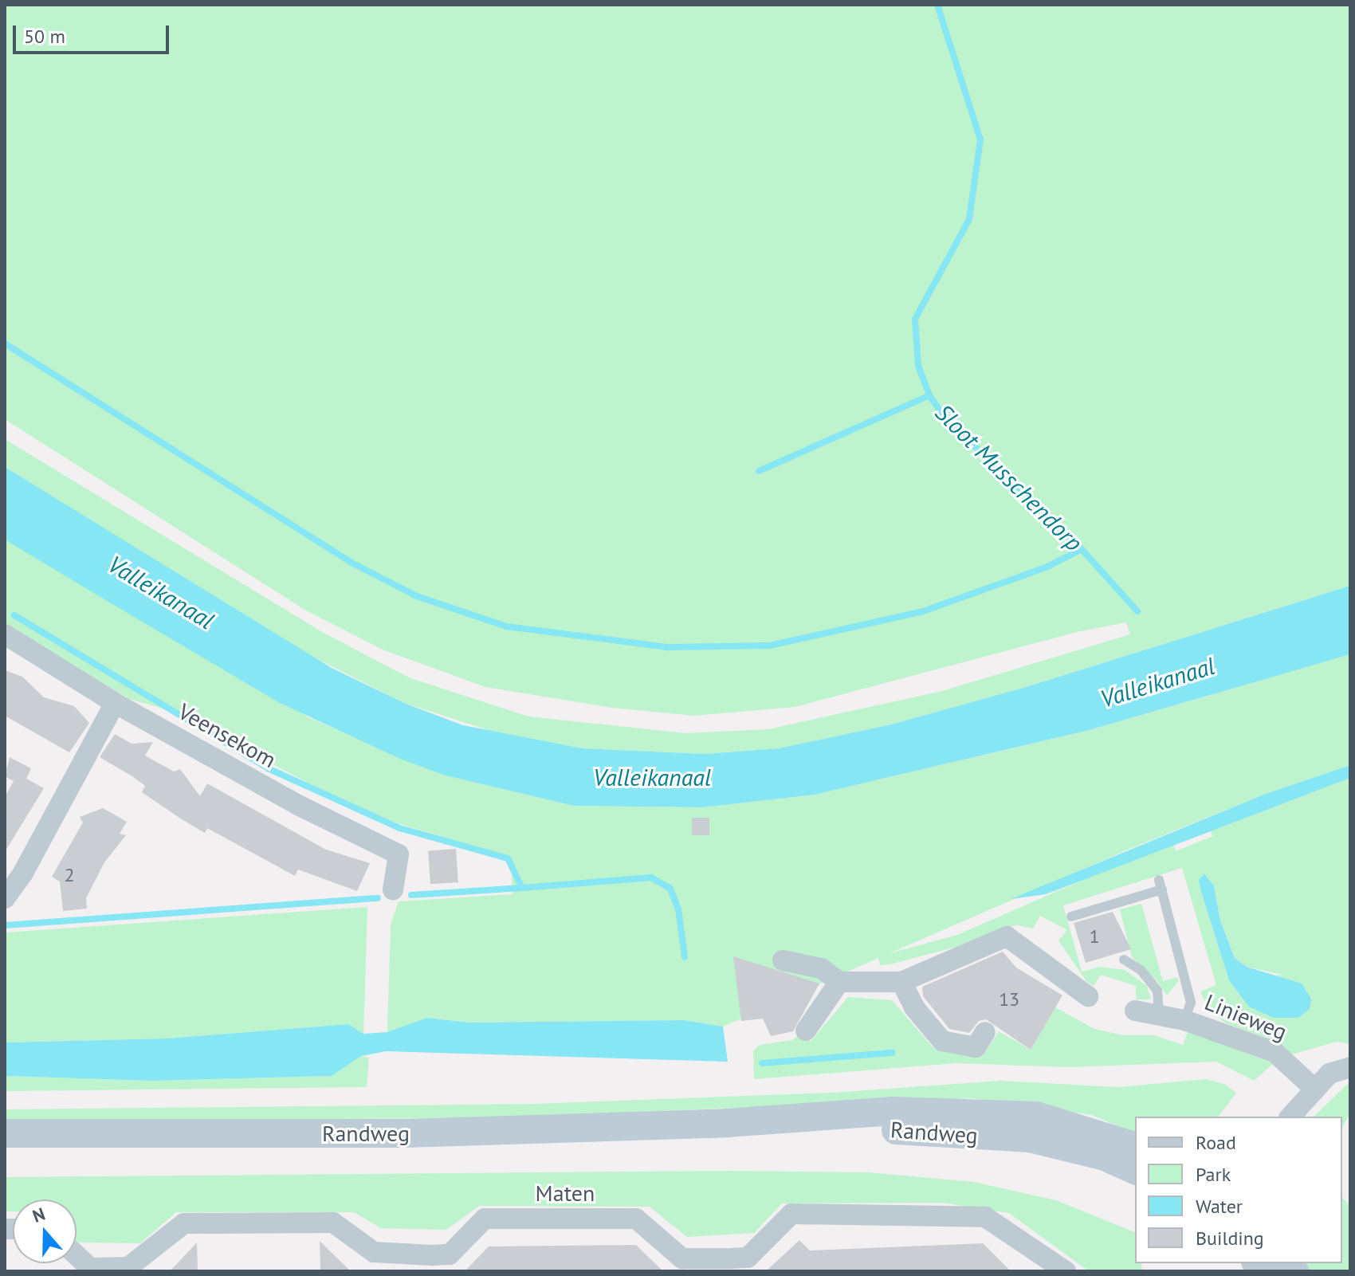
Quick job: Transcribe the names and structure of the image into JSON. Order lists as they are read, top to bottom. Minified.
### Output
{"streets":{"main road":["Randweg"],"street":["Veensekom","Linieweg","Maten"]},"water":["Sloot Musschendorp","Valleikanaal"],"house_numbers":["2","1","13"],"legend":["Road","Park","Water","Building"],"scale_bar":"50 m","north":"top"}
